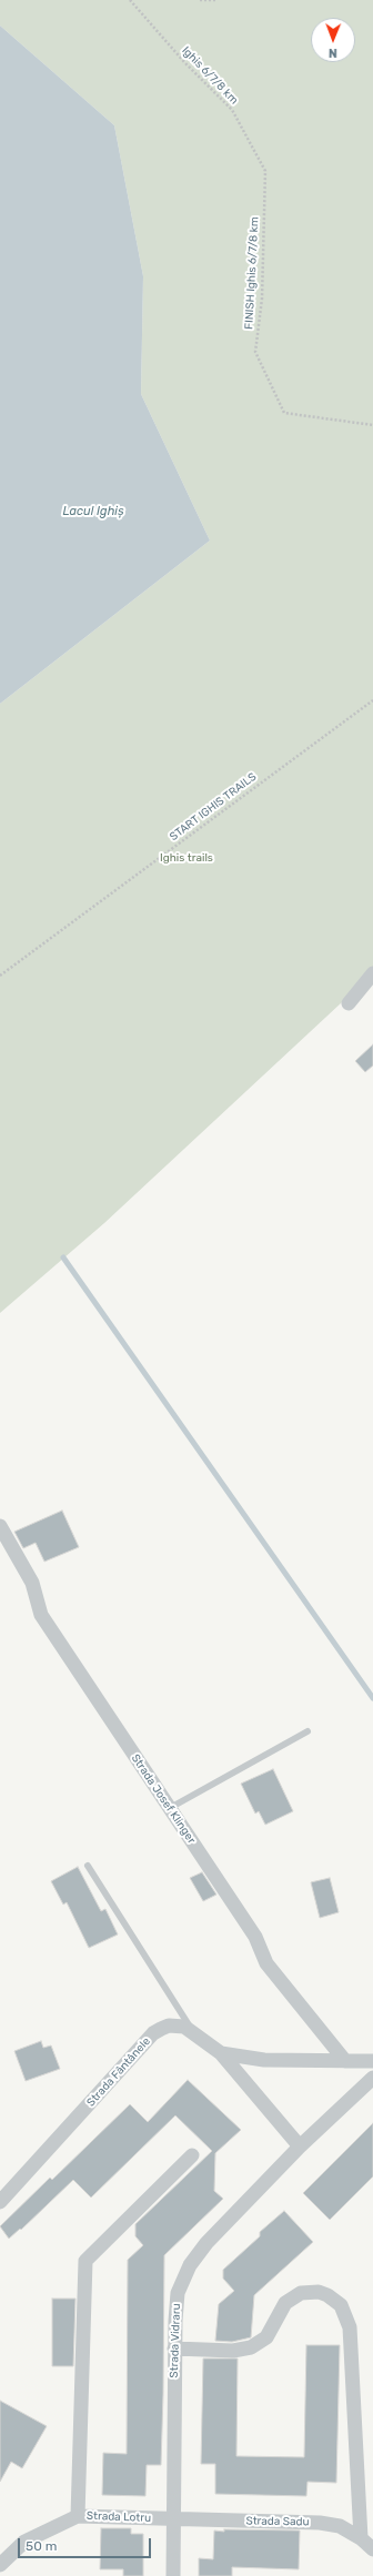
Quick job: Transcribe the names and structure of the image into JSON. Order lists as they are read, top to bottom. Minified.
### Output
{"streets":{"street":["Strada Josef Klinger","Strada Fântânele","Strada Vidraru","Strada Lotru","Strada Sadu"],"path":["Ighis 6/7/8 km","FINISH Ighis 6/7/8 km","START IGHIS TRAILS"]},"crossings":[["Ighis 6/7/8 km","FINISH Ighis 6/7/8 km"],["Strada Fântânele","Strada Vidraru"],["Strada Vidraru","Strada Lotru"],["Strada Vidraru","Strada Sadu"],["Strada Lotru","Strada Sadu"]],"water":["Lacul Ighiș"],"parks":["Ighis trails"],"scale_bar":"50 m","north":"bottom"}
